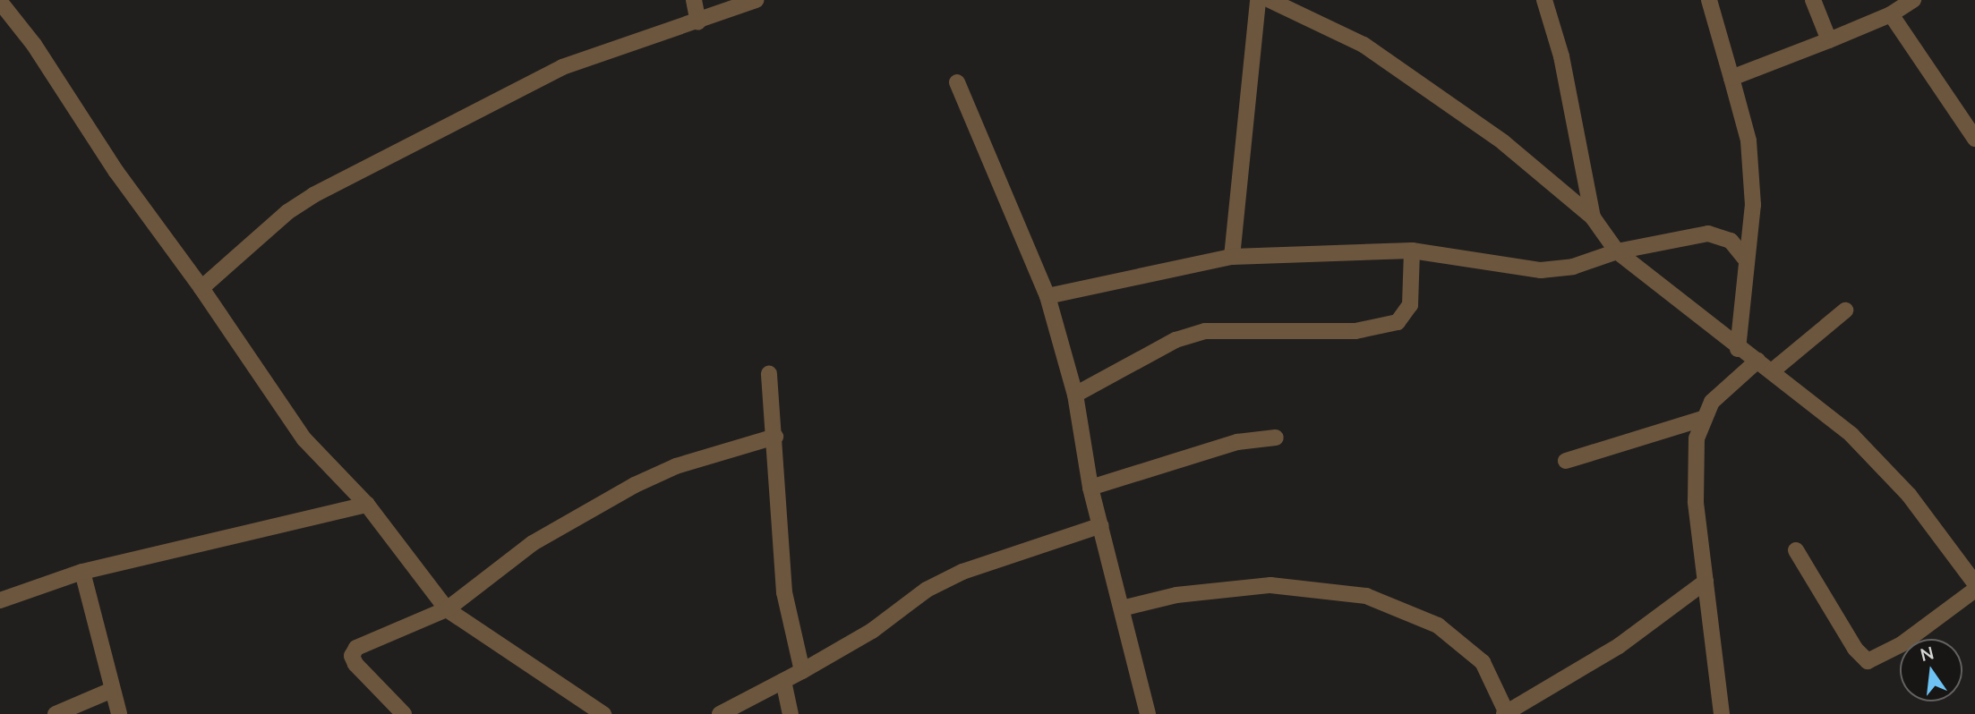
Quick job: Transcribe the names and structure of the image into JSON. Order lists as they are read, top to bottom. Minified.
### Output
{"north":"top"}
